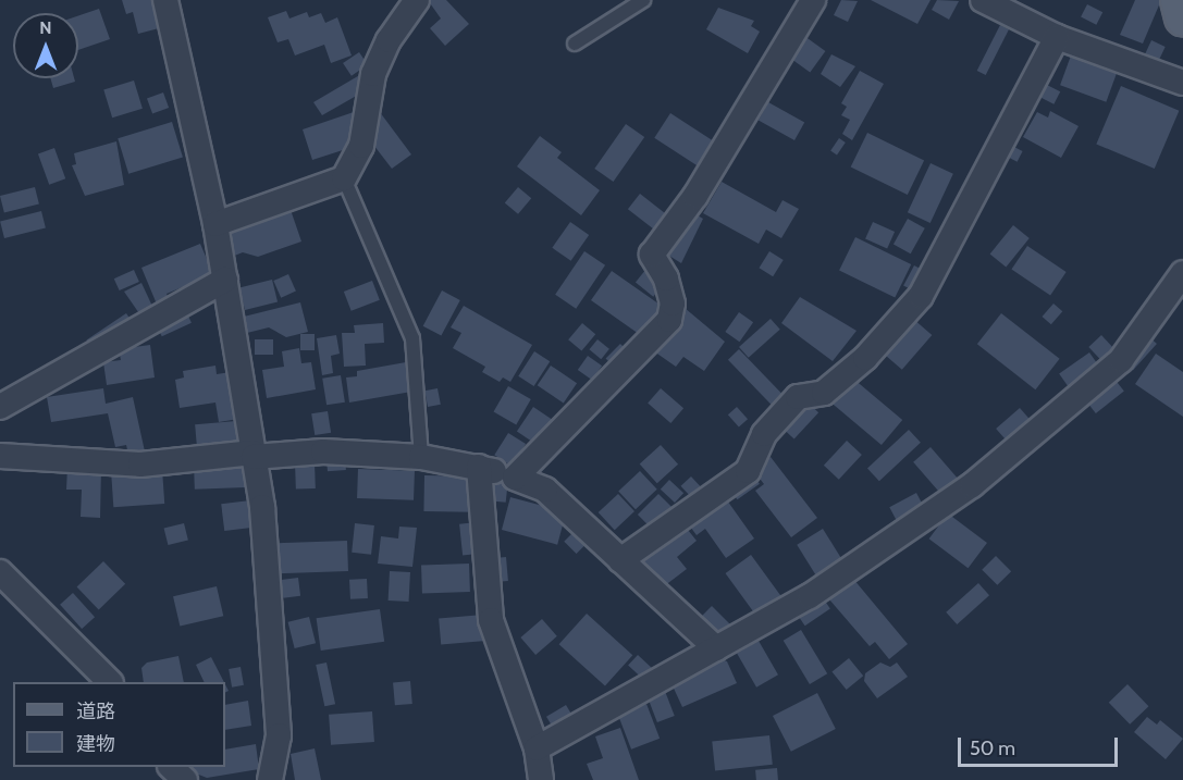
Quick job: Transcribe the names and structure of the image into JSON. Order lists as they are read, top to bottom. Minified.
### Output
{"legend":["道路","建物"],"scale_bar":"50 m","north":"top"}
